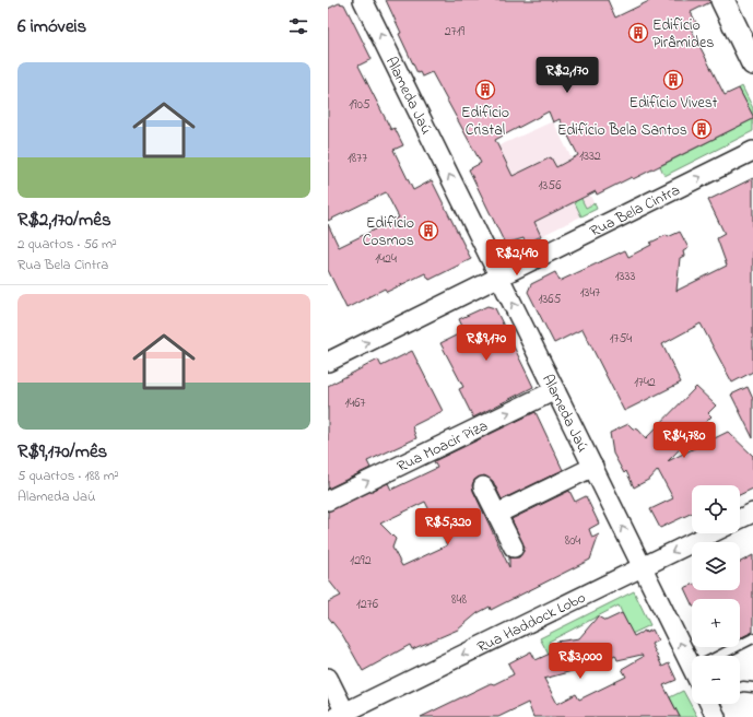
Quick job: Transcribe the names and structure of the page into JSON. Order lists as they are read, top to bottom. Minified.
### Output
{"streets":{"street":["Alameda Jaú","Rua Bela Cintra","Rua Moacir Piza","Rua Haddock Lobo"]},"crossings":[["Alameda Jaú","Rua Bela Cintra"],["Alameda Jaú","Rua Moacir Piza"],["Alameda Jaú","Rua Haddock Lobo"]],"one_way":["Alameda Jaú","Rua Bela Cintra","Rua Haddock Lobo"],"places":{"building":["Edifício Pirâmides","Edifício Vivest","Edifício Cristal","Edifício Bela Santos","Edifício Cosmos"]},"house_numbers":["2719","1905","1332","1877","1356","1424","1333","1347","1365","1754","1742","1467","804","1292","848","1276"],"page":{"heading":"6 imóveis","list":[{"name":"R$2,170/mês","note":"2 quartos · 56 m² · Rua Bela Cintra"},{"name":"R$9,170/mês","note":"5 quartos · 188 m² · Alameda Jaú"}],"price":["R$2,170","R$2,490","R$9,170","R$4,780","R$5,320","R$3,000"],"map_buttons":["+","−"]}}
